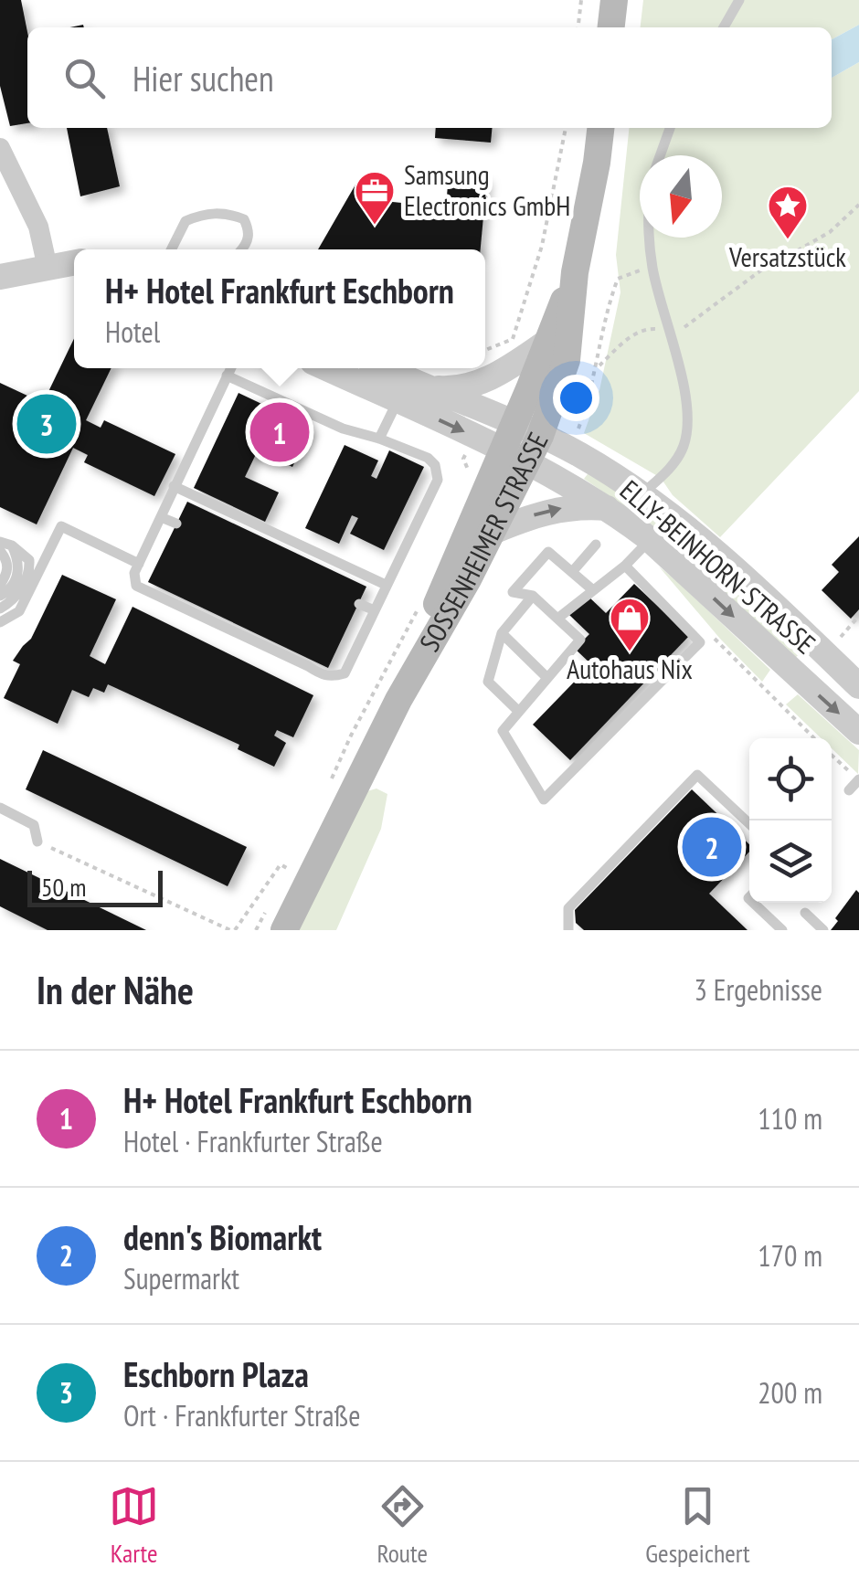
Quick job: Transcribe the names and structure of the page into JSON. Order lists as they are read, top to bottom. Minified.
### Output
{"streets":{"main road":["SOSSENHEIMER STRASSE"],"street":["ELLY-BEINHORN-STRASSE"]},"crossings":[["SOSSENHEIMER STRASSE","ELLY-BEINHORN-STRASSE"]],"places":{"office":["Samsung Electronics GmbH"],"place":["Versatzstück"],"shop":["Autohaus Nix"]},"scale_bar":"50 m","north":"bottom","page":{"search":"Hier suchen","popup":["H+ Hotel Frankfurt Eschborn","Hotel"],"pins":["3","1","2"],"scale":"50 m","heading":["In der Nähe","3 Ergebnisse"],"list":[{"mark":"1","name":"H+ Hotel Frankfurt Eschborn","note":"Hotel · Frankfurter Straße","value":"110 m"},{"mark":"2","name":"denn's Biomarkt","note":"Supermarkt","value":"170 m"},{"mark":"3","name":"Eschborn Plaza","note":"Ort · Frankfurter Straße","value":"200 m"}],"nav":["Karte","Route","Gespeichert"]}}
